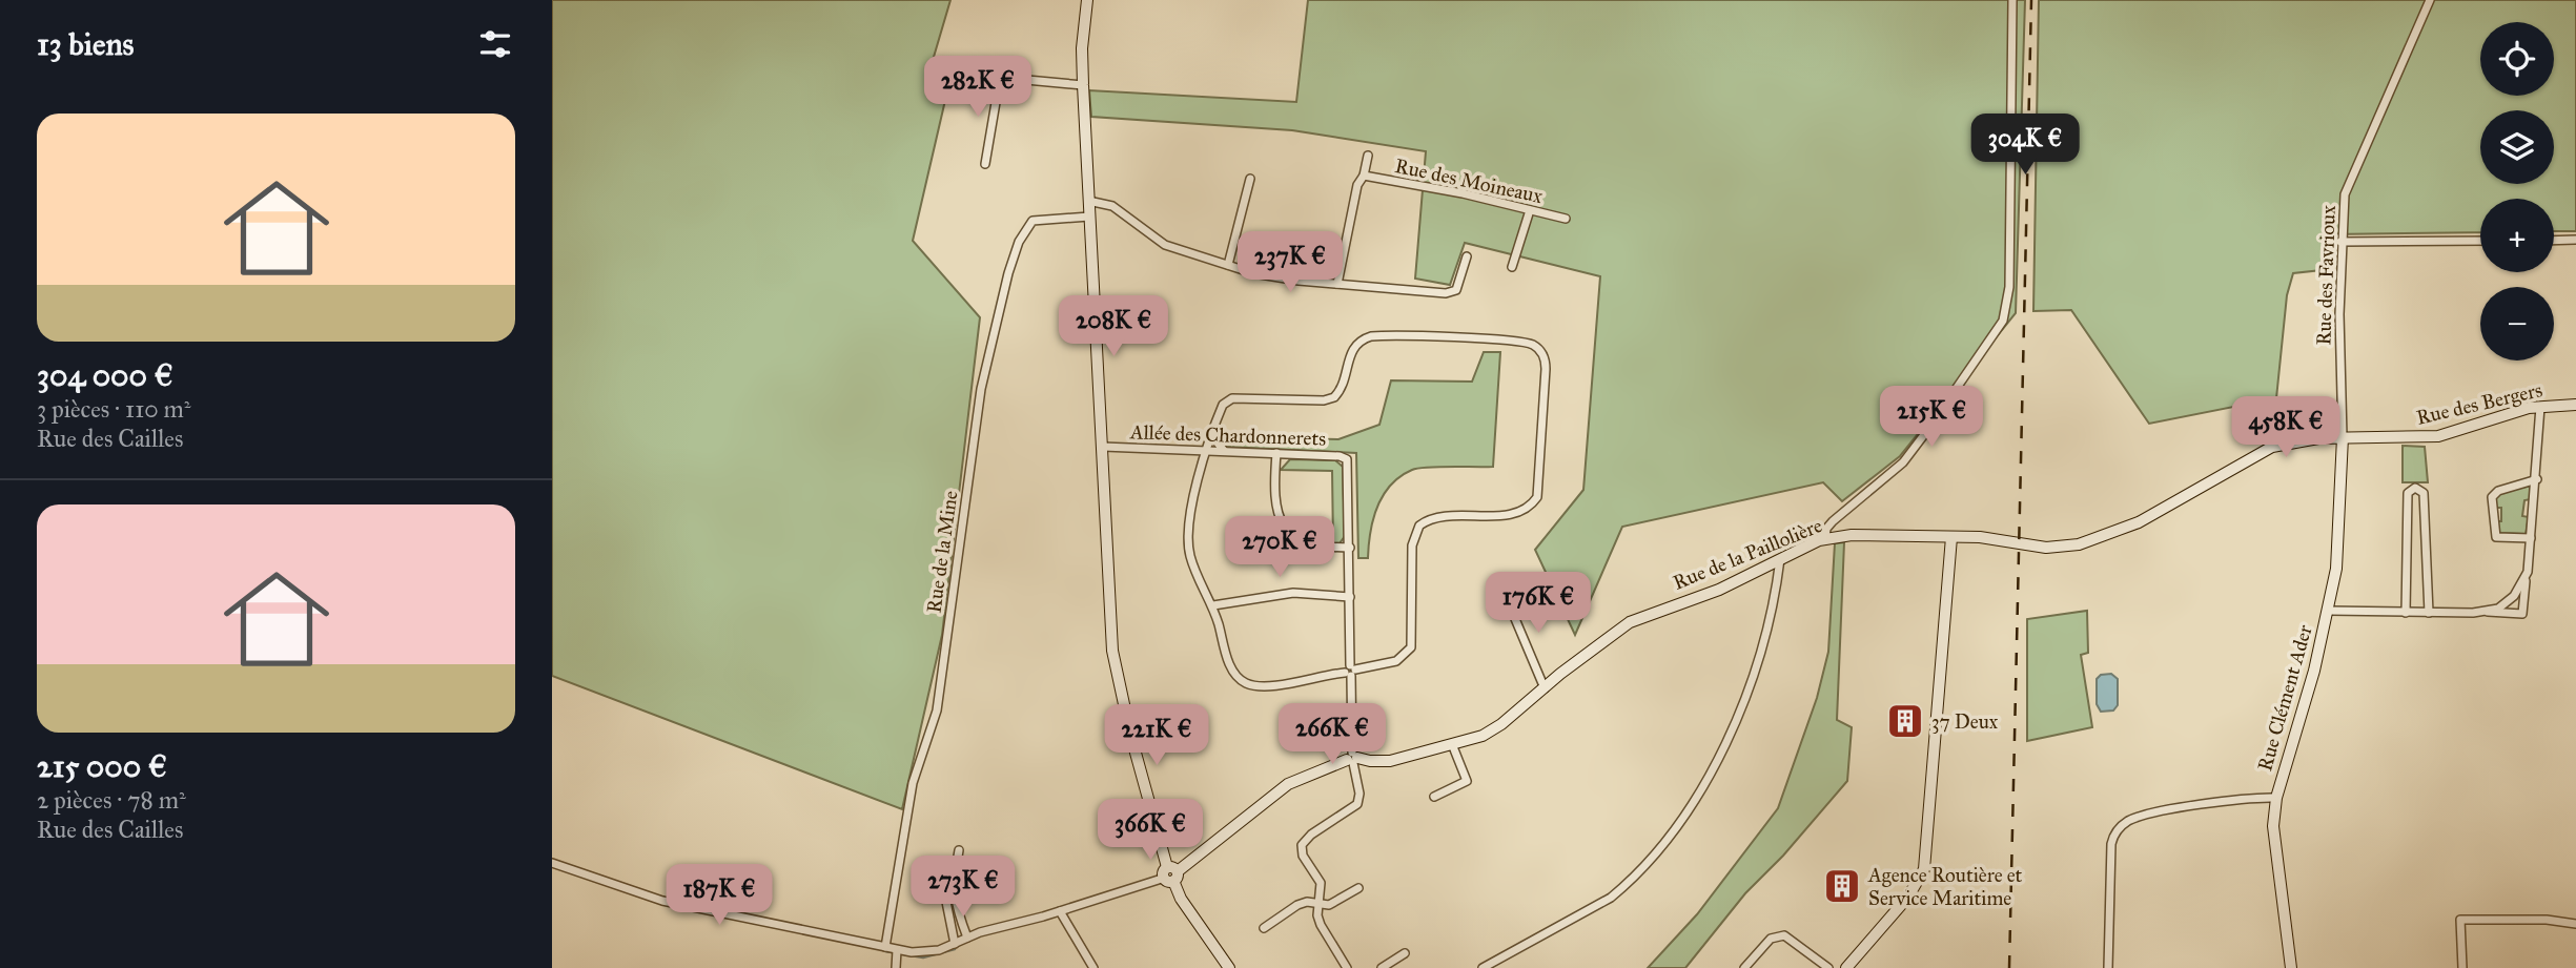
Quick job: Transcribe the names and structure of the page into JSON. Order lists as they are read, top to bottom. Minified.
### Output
{"streets":{"street":["Rue des Moineaux","Rue des Favrioux","Rue des Bergers","Allée des Chardonnerets","Rue de la Mine","Rue de la Paillolière","Rue Clément Ader"]},"crossings":[["Rue des Favrioux","Rue des Bergers"],["Rue des Favrioux","Rue Clément Ader"],["Rue des Bergers","Rue de la Paillolière"],["Rue des Bergers","Rue Clément Ader"]],"places":{"building":["37 Deux","Agence Routière et Service Maritime"]},"page":{"heading":"13 biens","map_buttons":["+","−"],"price":["282K €","304K €","237K €","208K €","215K €","458K €","270K €","176K €","266K €","221K €","366K €","273K €","187K €"],"list":[{"name":"304 000 €","note":"3 pièces · 110 m² · Rue des Cailles"},{"name":"215 000 €","note":"2 pièces · 78 m² · Rue des Cailles"}]}}
